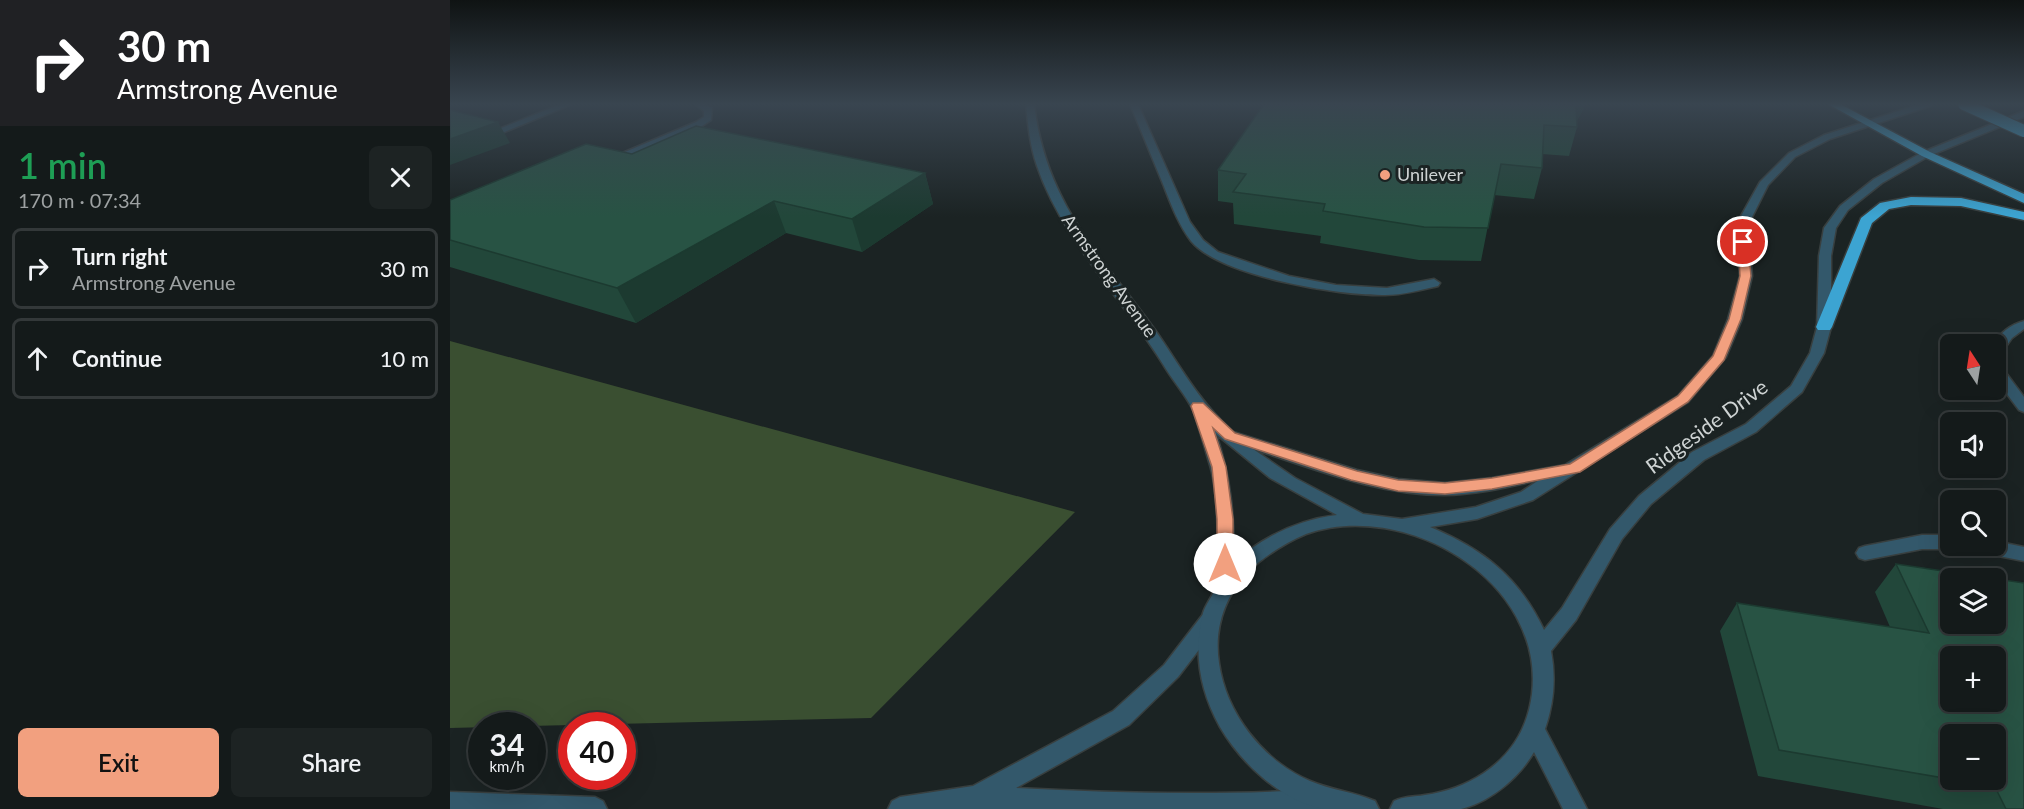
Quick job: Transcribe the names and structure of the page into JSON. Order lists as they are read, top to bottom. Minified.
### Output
{"streets":{"street":["Armstrong Avenue","Ridgeside Drive"]},"places":["Unilever"],"north":"top","page":{"turn":["30 m","Armstrong Avenue"],"heading":["1 min","170 m · 07:34"],"list":[{"name":"Turn right","note":"Armstrong Avenue","value":"30 m"},{"name":"Continue","value":"10 m"}],"map_buttons":["+","−"],"speed":"34 km/h","limit":"40","buttons":["Exit","Share"]}}
